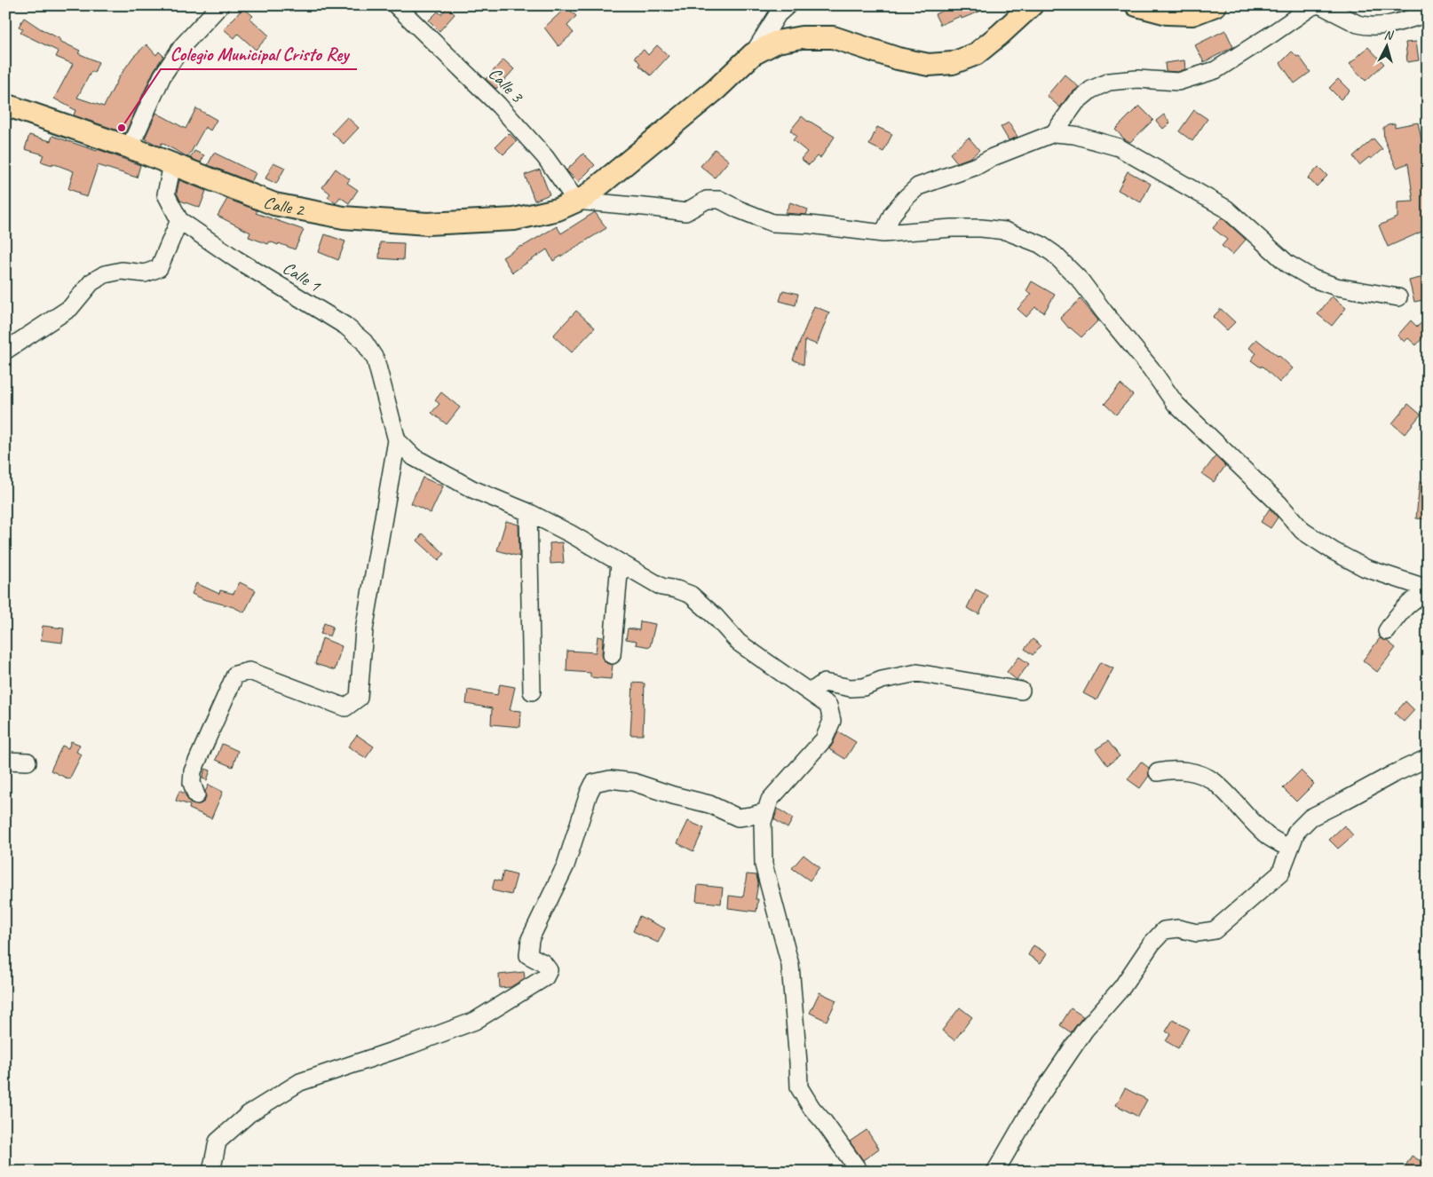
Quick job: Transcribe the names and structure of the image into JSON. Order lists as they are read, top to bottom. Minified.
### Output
{"streets":{"main road":["Calle 2"],"street":["Calle 3","Calle 1"]},"crossings":[["Calle 3","Calle 2"],["Calle 2","Calle 1"]],"places":["Colegio Municipal Cristo Rey"],"north":"top"}
